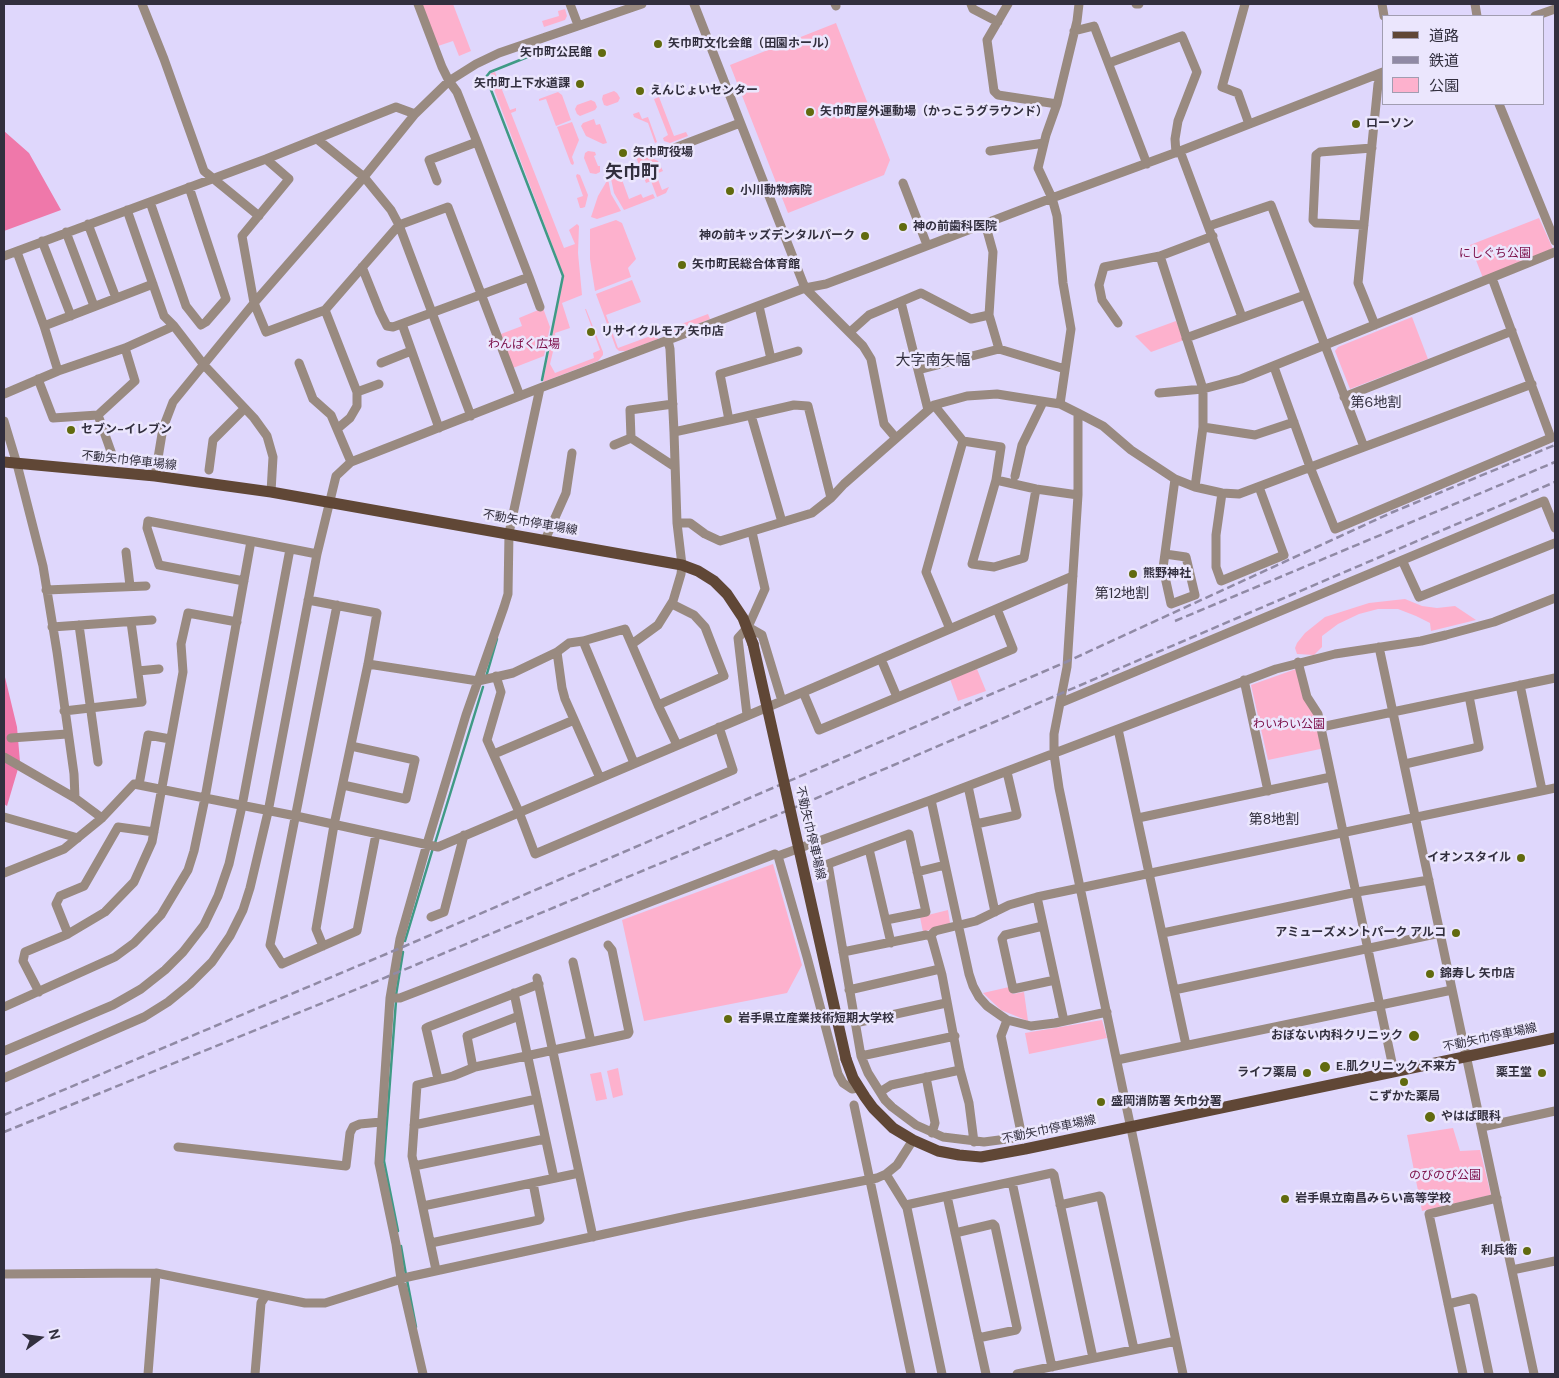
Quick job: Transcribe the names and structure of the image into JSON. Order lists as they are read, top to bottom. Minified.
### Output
{"streets":{"main road":["不動矢巾停車場線"]},"districts":["矢巾町","大字南矢幅","第6地割","第12地割","第8地割"],"parks":["にしぐち公園","わんぱく広場","わいわい公園","のびのび公園"],"places":["矢巾町文化会館（田園ホール）","矢巾町公民館","矢巾町上下水道課","えんじょいセンター","矢巾町屋外運動場（かっこうグラウンド）","ローソン","矢巾町役場","小川動物病院","神の前歯科医院","神の前キッズデンタルパーク","矢巾町民総合体育館","リサイクルモア 矢巾店","セブン-イレブン","熊野神社","イオンスタイル","アミューズメントパーク アルコ","錦寿し 矢巾店","岩手県立産業技術短期大学校","おぼない内科クリニック","E.肌クリニック 不来方","ライフ薬局","薬王堂","こずかた薬局","盛岡消防署 矢巾分署","やはば眼科","岩手県立南昌みらい高等学校","利兵衛"],"legend":["道路","鉄道","公園"],"north":"right"}
